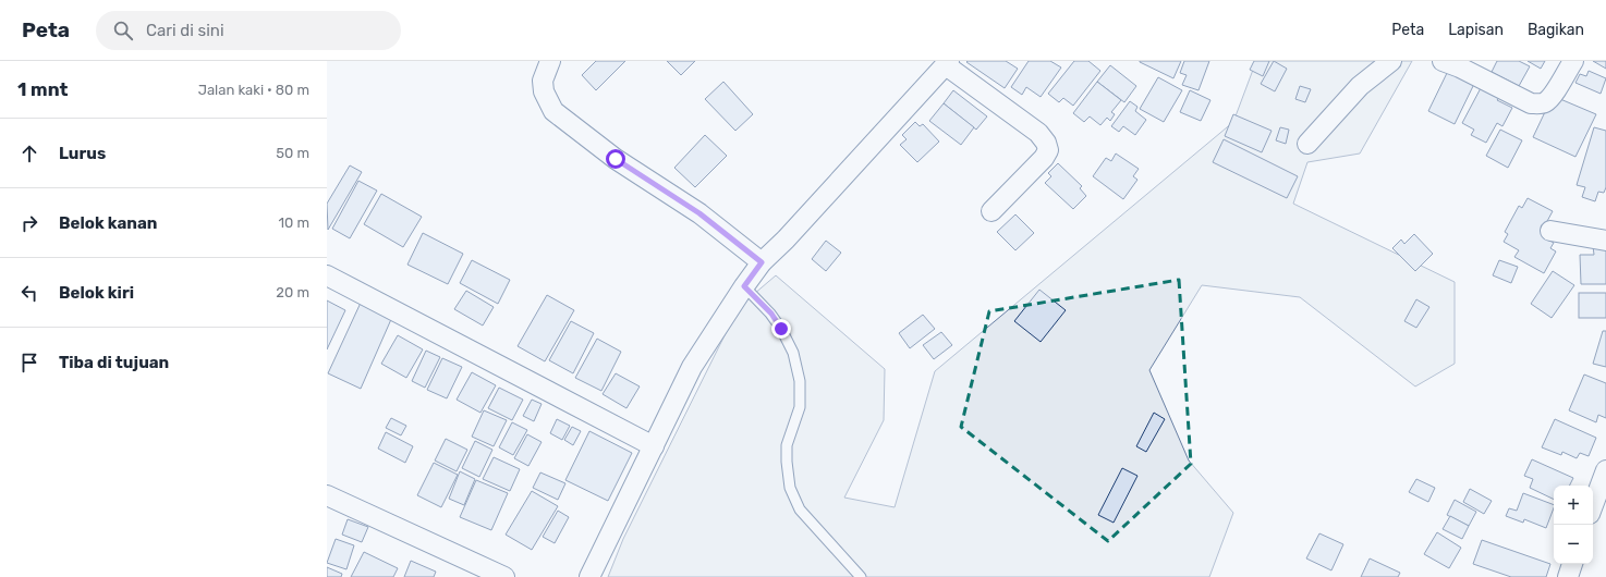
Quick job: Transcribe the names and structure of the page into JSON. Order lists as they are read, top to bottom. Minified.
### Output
{"page":{"header":"Peta","search":"Cari di sini","nav":["Peta","Lapisan","Bagikan"],"heading":["1 mnt","Jalan kaki · 80 m"],"list":[["Lurus","50 m"],["Belok kanan","10 m"],["Belok kiri","20 m"],"Tiba di tujuan"],"map_buttons":["+","−"]}}
